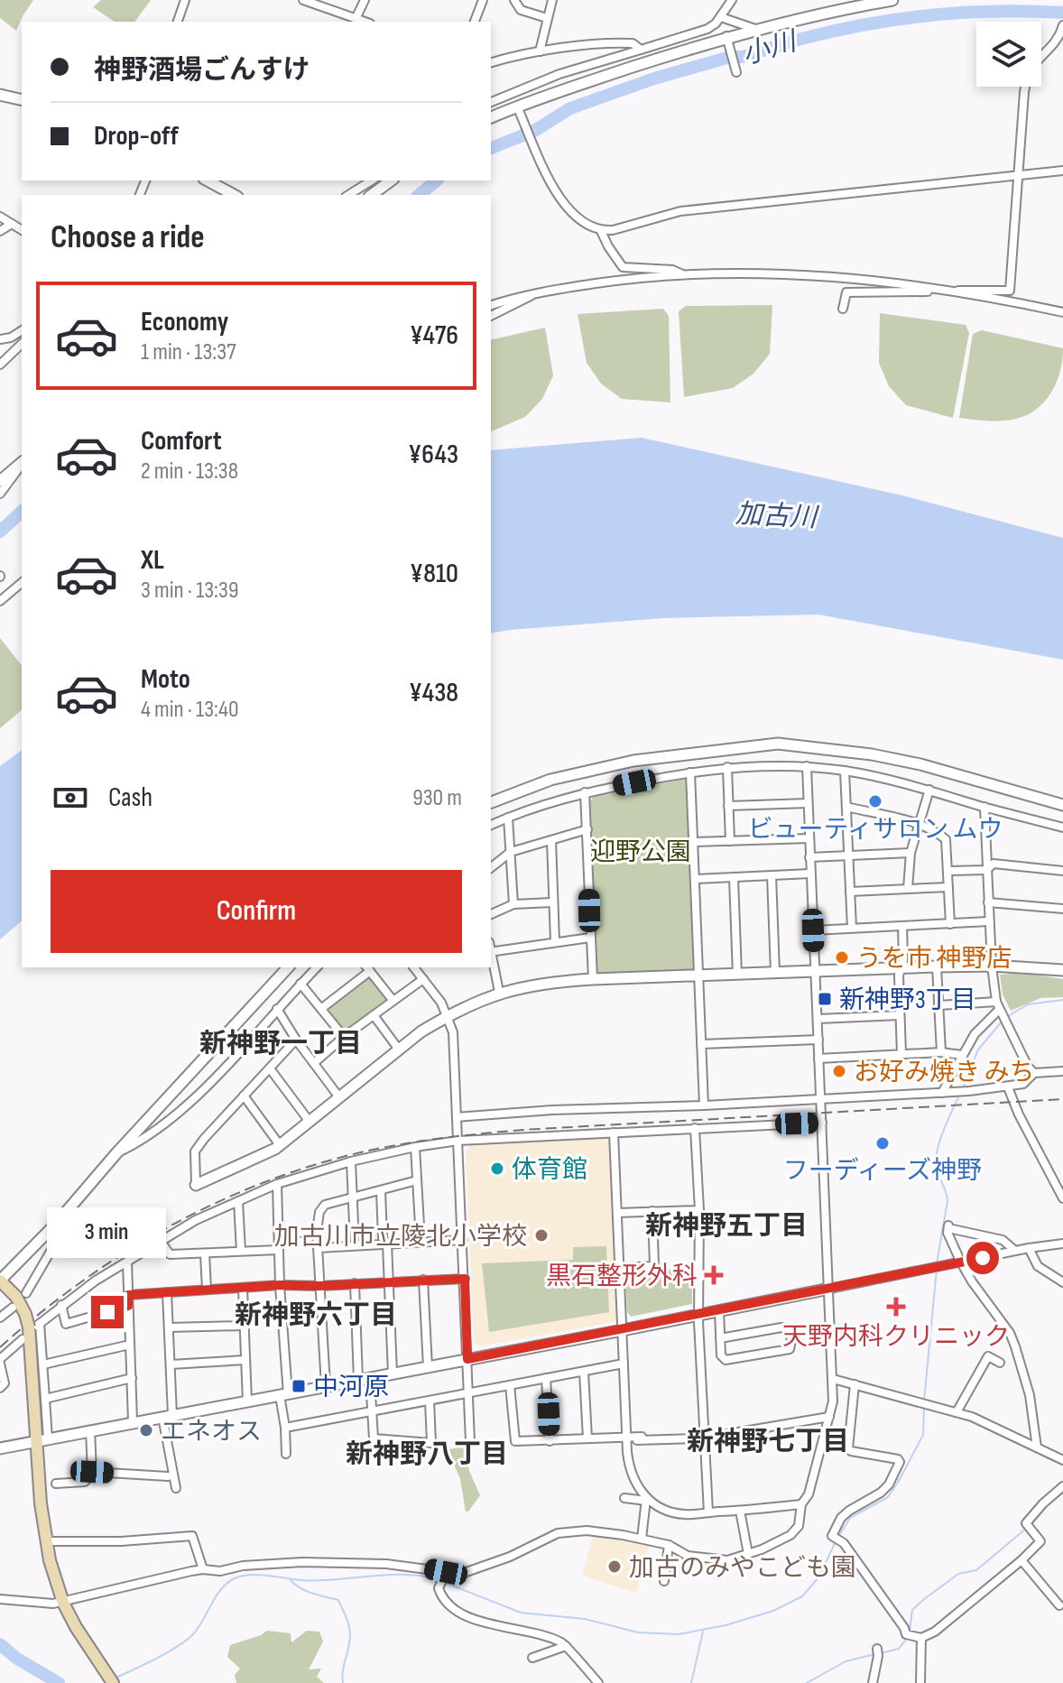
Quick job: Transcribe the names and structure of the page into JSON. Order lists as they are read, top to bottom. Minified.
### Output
{"districts":["新神野一丁目","新神野五丁目","新神野六丁目","新神野七丁目","新神野八丁目"],"water":["小川","加古川"],"parks":["迎野公園"],"places":{"other":["ビューティサロン ムウ","うを市 神野店","お好み焼き みち","フーディーズ神野","体育館","加古川市立陵北小学校","エネオス","加古のみやこども園"],"transit":["新神野3丁目","中河原"],"health":["黒石整形外科","天野内科クリニック"]},"page":{"banner":["神野酒場ごんすけ","Drop-off"],"heading":"Choose a ride","list":[{"name":"Economy","note":"1 min · 13:37","value":"¥476"},{"name":"Comfort","note":"2 min · 13:38","value":"¥643"},{"name":"XL","note":"3 min · 13:39","value":"¥810"},{"name":"Moto","note":"4 min · 13:40","value":"¥438"}],"pay":["Cash","930 m"],"buttons":"Confirm","bubble":"3 min"}}
